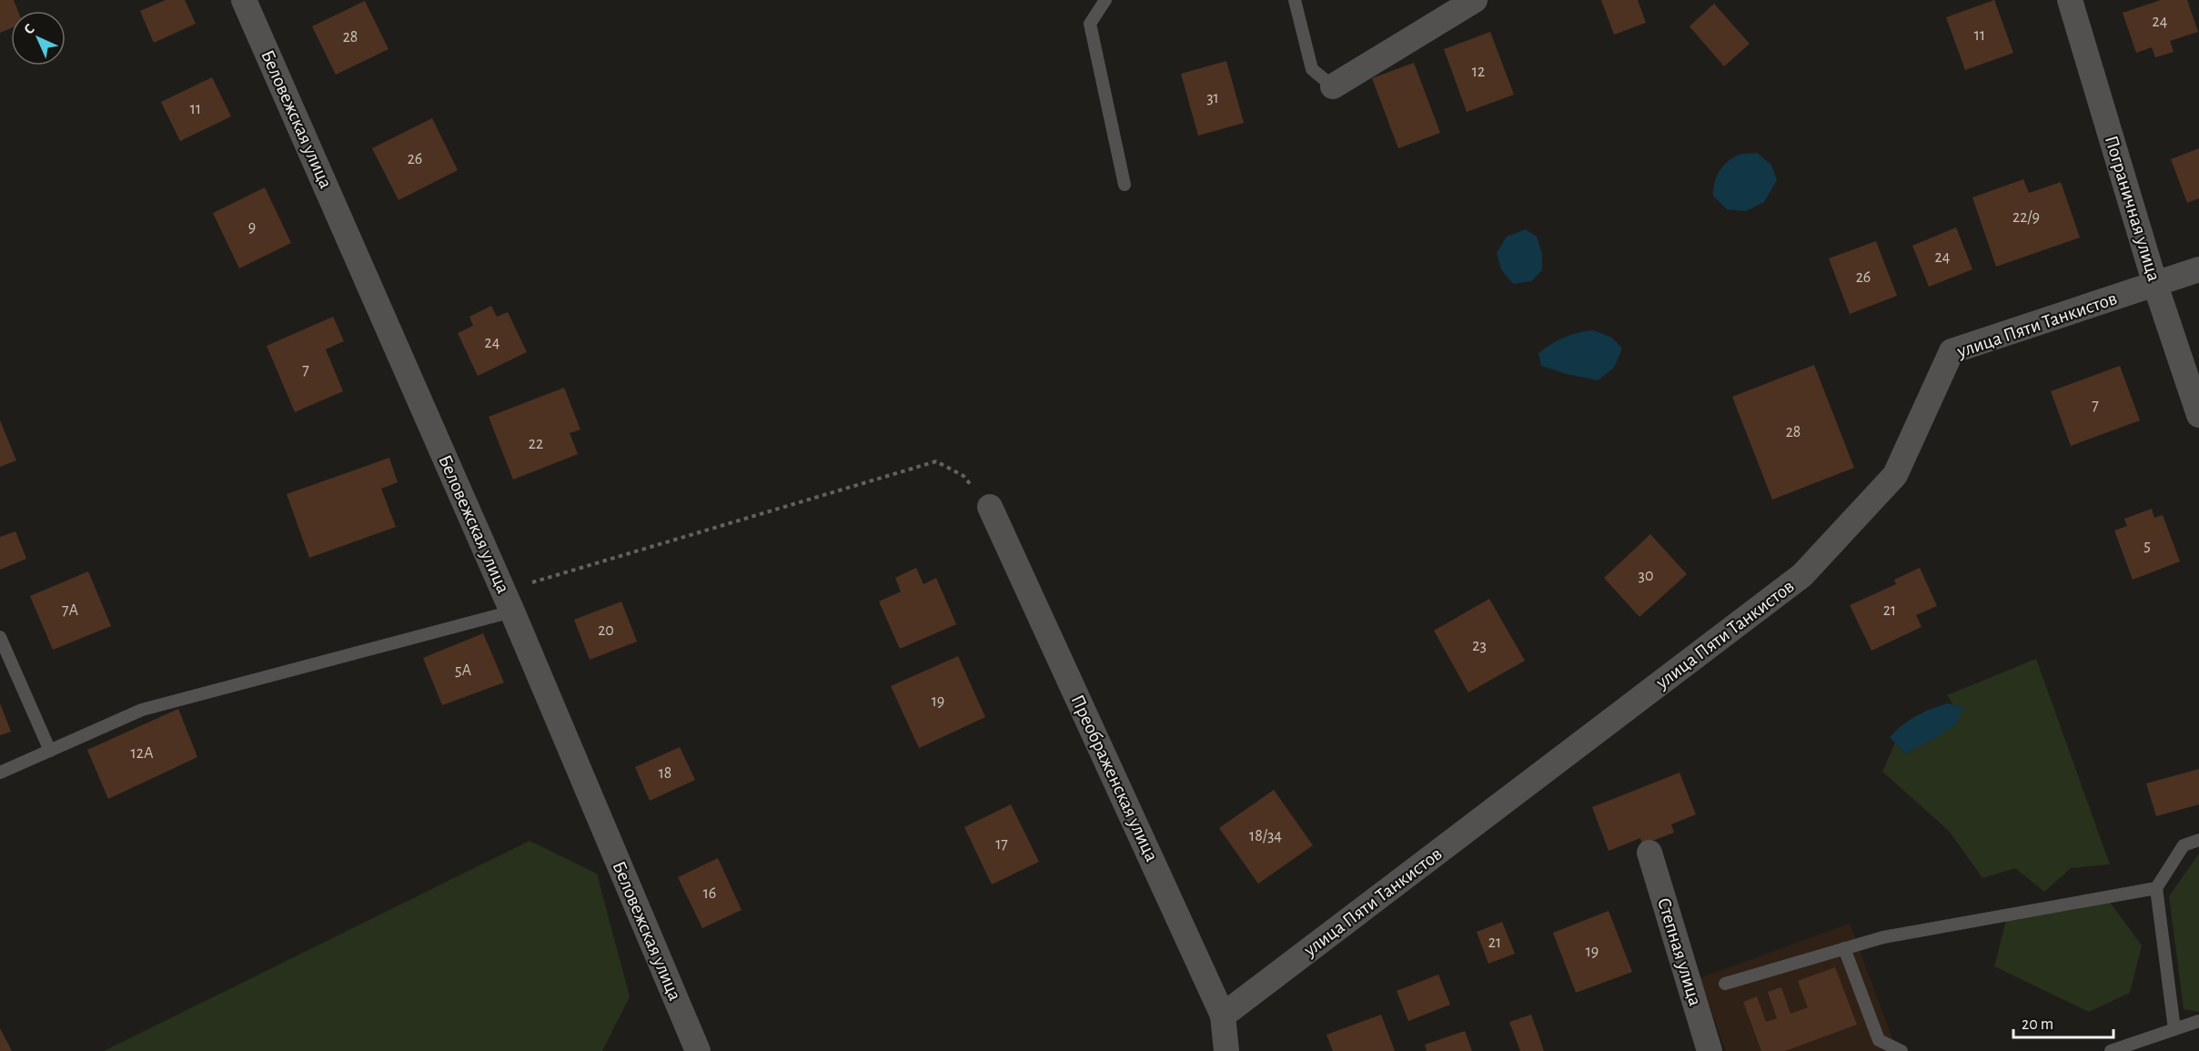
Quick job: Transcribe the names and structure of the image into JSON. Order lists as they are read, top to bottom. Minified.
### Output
{"streets":{"street":["Беловежская улица","Пограничная улица","улица Пяти Танкистов","Преображенская улица","Степная улица"]},"crossings":[["Пограничная улица","улица Пяти Танкистов"],["улица Пяти Танкистов","Преображенская улица"]],"house_numbers":["24","11","28","12","31","11","26","22/9","9","24","26","24","7","7","28","22","5","30","7А","21","20","23","5А","19","12А","18","18/34","17","16","21","19"],"scale_bar":"20 m","north":"top left"}
